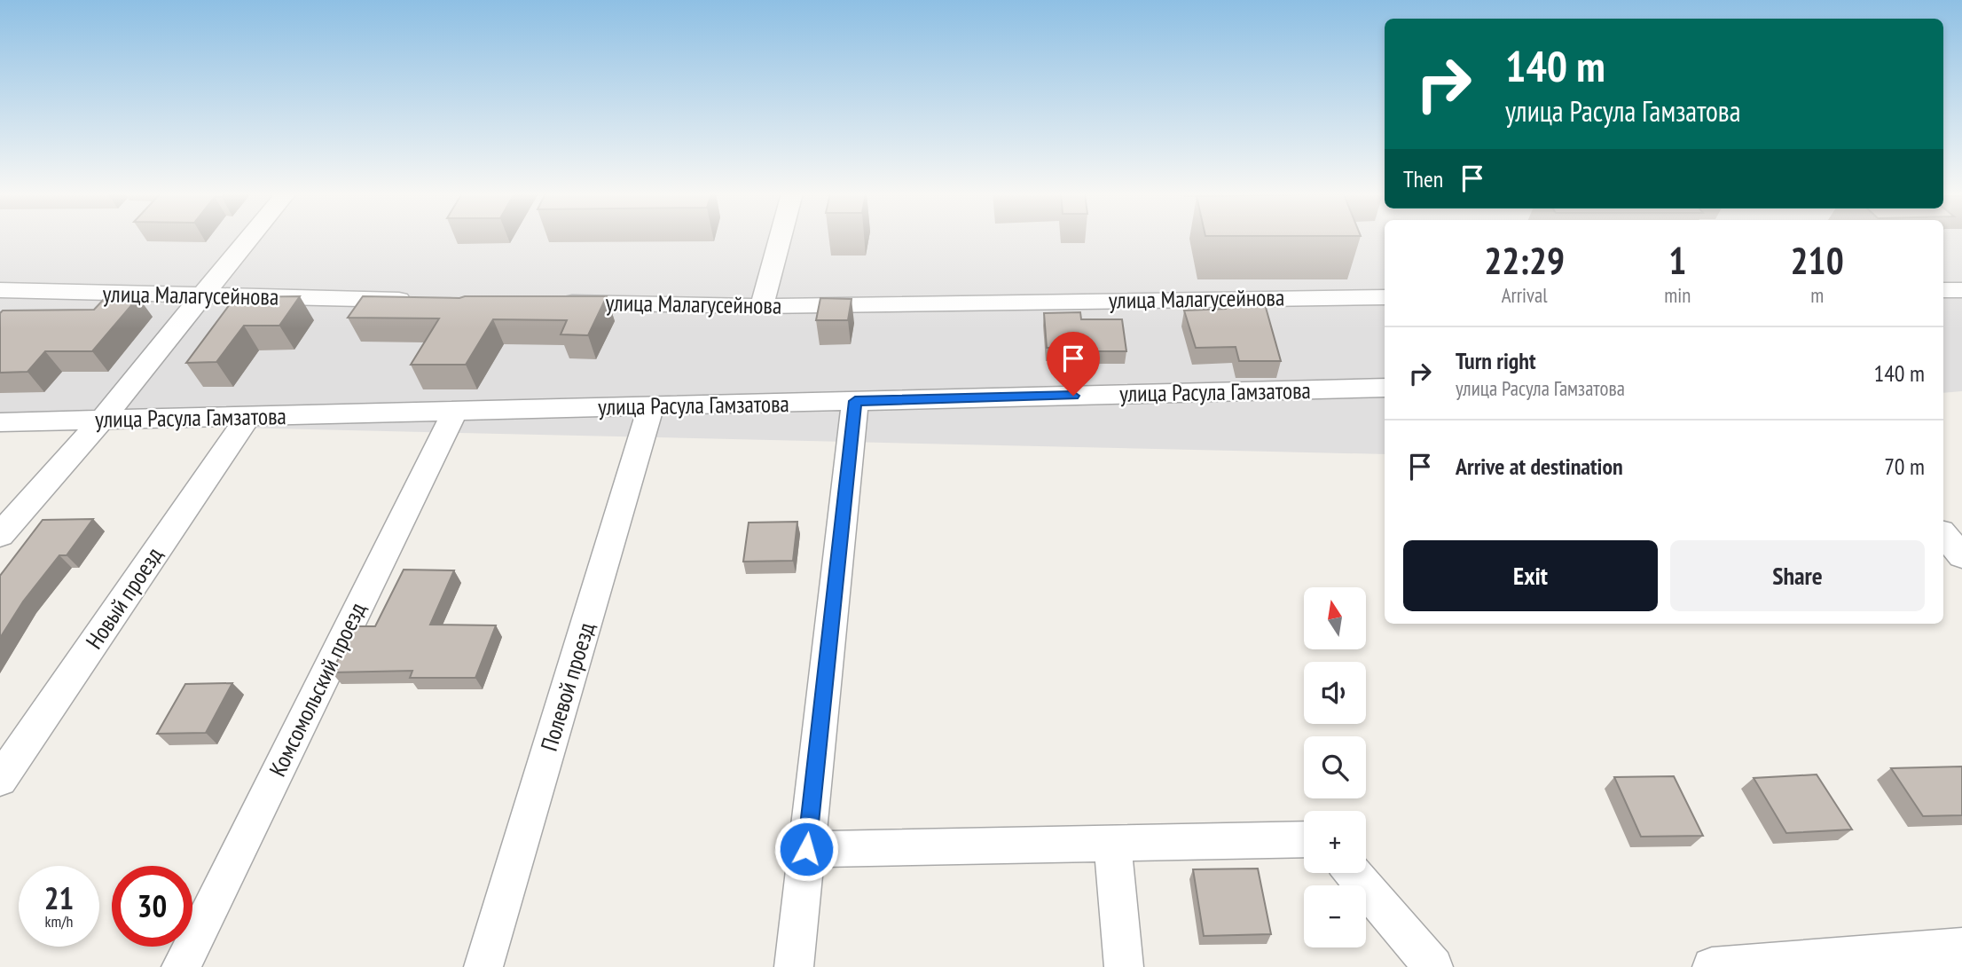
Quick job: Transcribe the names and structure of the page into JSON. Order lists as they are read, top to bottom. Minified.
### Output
{"streets":{"street":["улица Малагусейнова","улица Расула Гамзатова","Новый проезд","Полевой проезд","Комсомольский проезд"]},"crossings":[["улица Расула Гамзатова","Новый проезд"],["улица Расула Гамзатова","Полевой проезд"],["улица Расула Гамзатова","Комсомольский проезд"]],"north":"top","page":{"turn":["140 m","улица Расула Гамзатова"],"then":"Then","eta":["22:29","Arrival","1","min","210","m"],"list":[{"name":"Turn right","note":"улица Расула Гамзатова","value":"140 m"},{"name":"Arrive at destination","value":"70 m"}],"buttons":["Exit","Share"],"map_buttons":["+","−"],"speed":"21 km/h","limit":"30"}}
